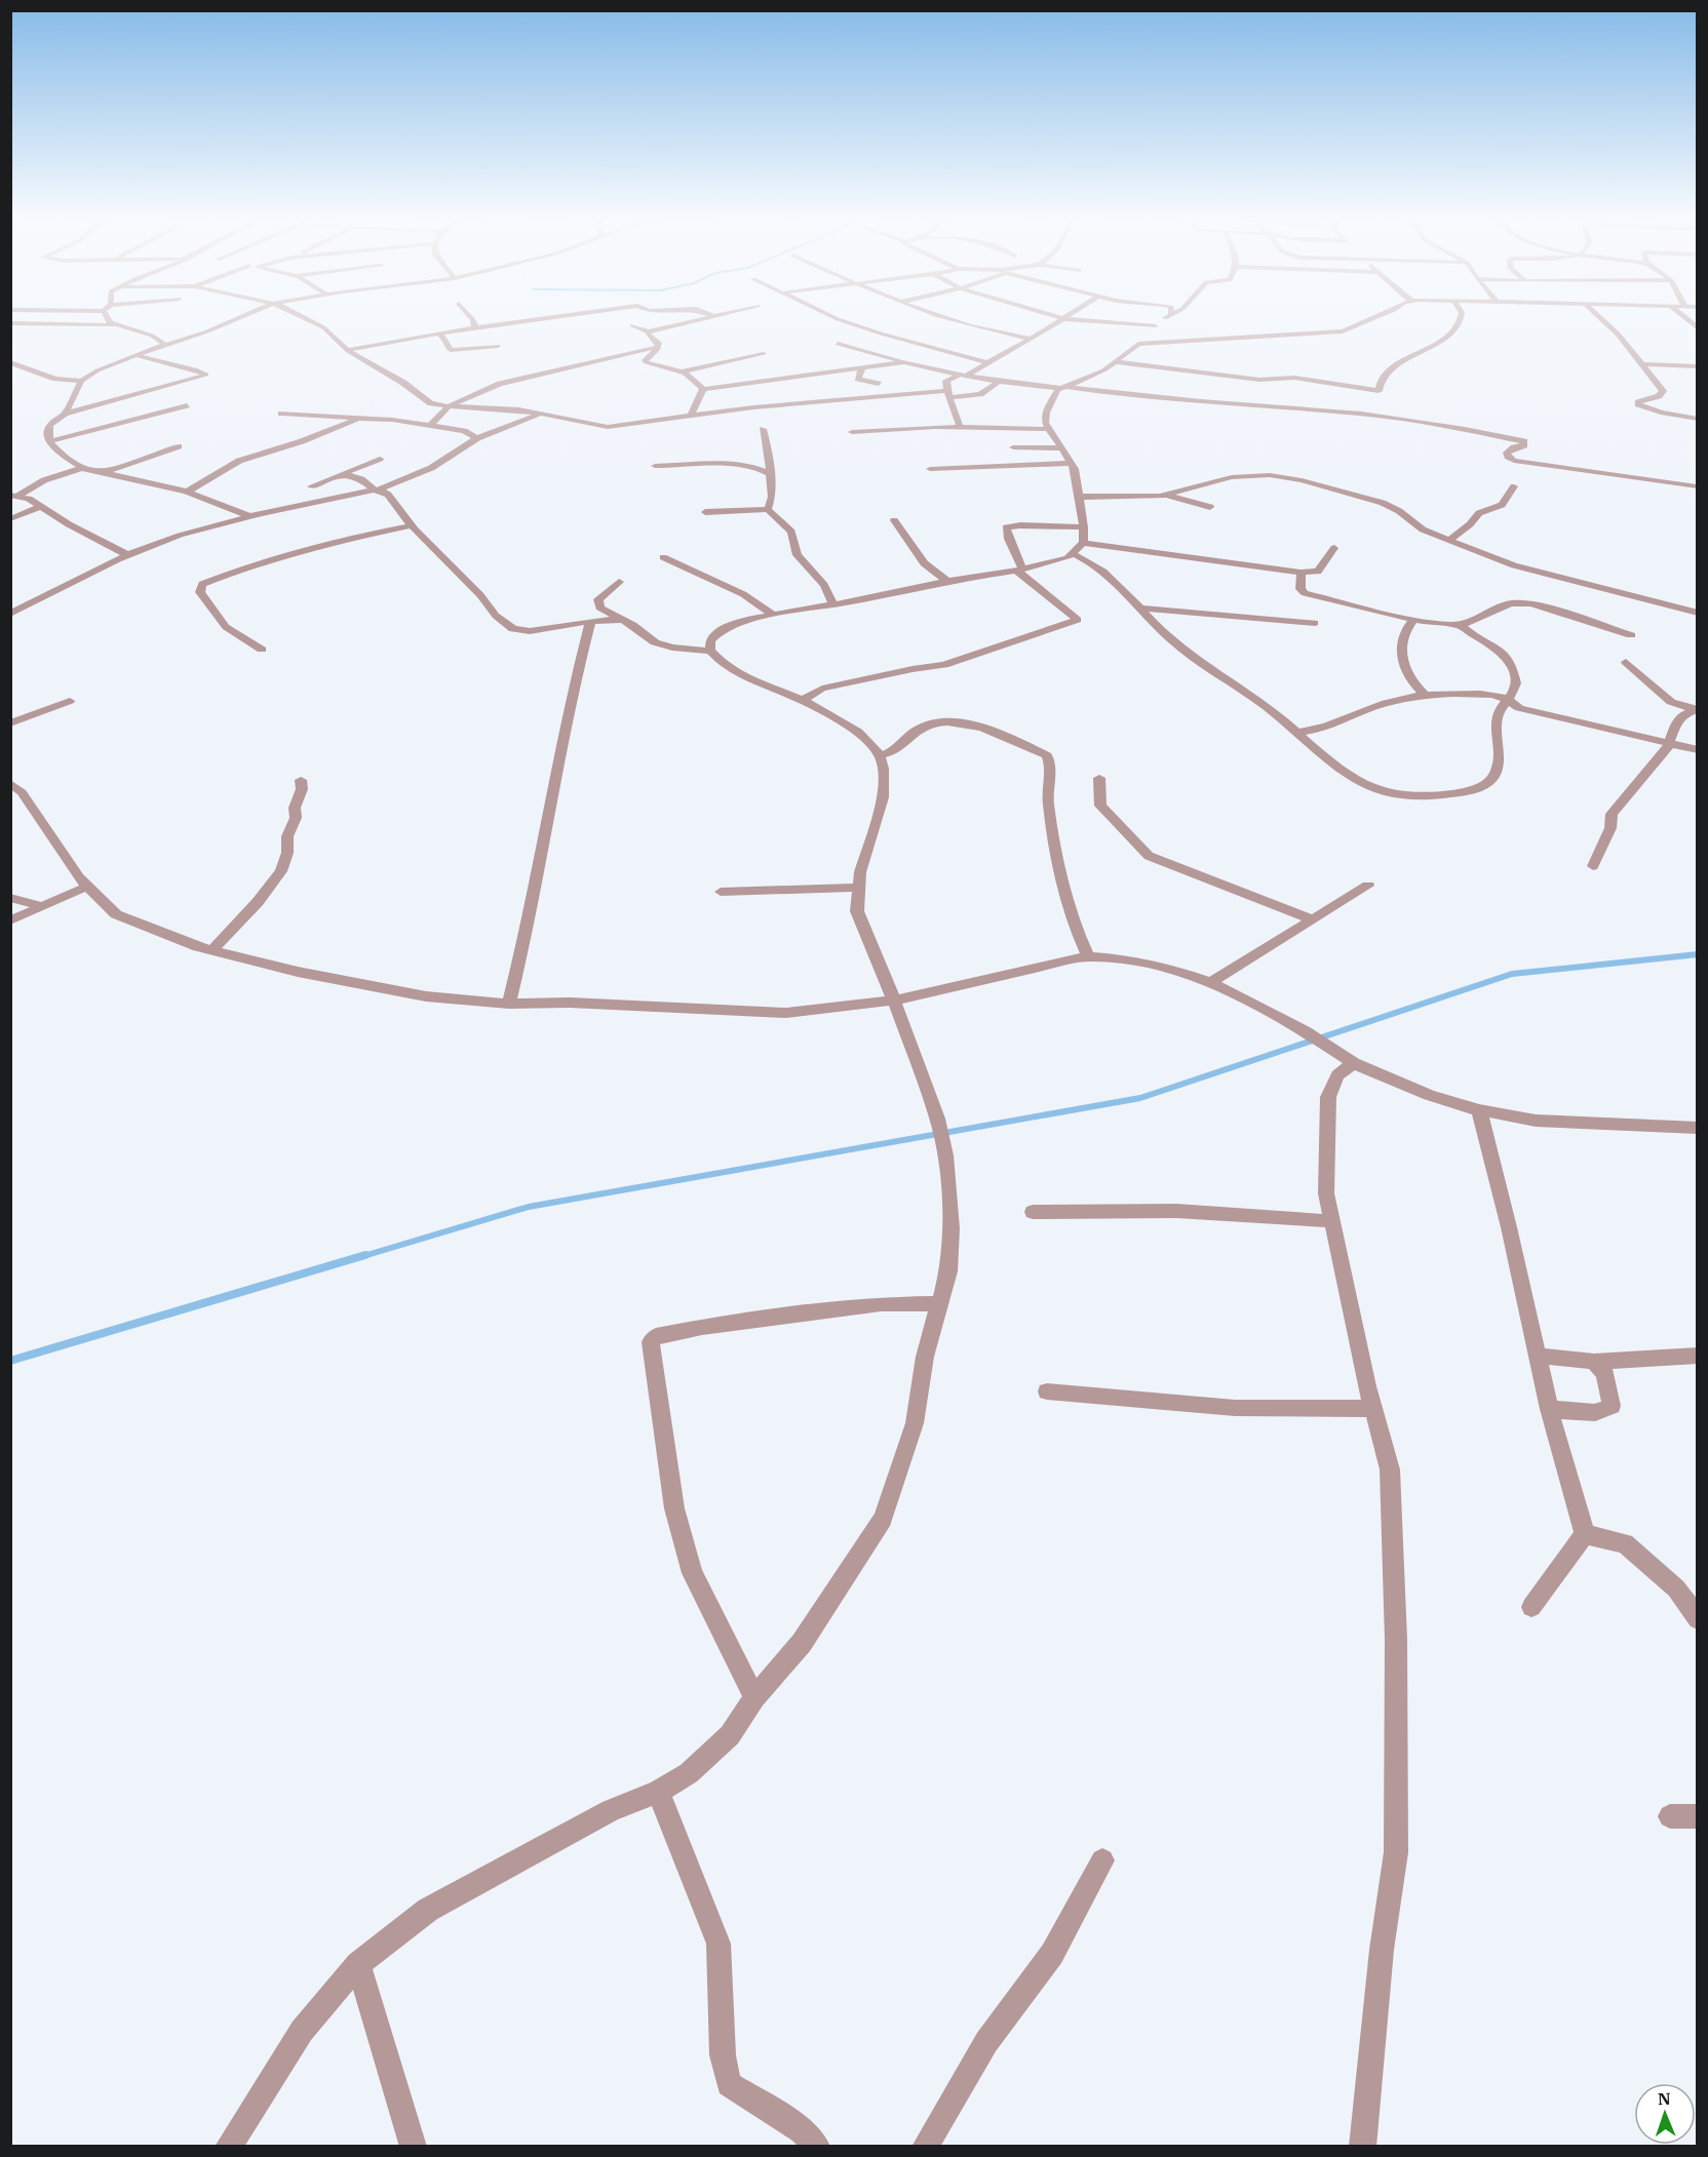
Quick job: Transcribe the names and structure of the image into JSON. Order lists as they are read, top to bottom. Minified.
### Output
{"north":"top"}
